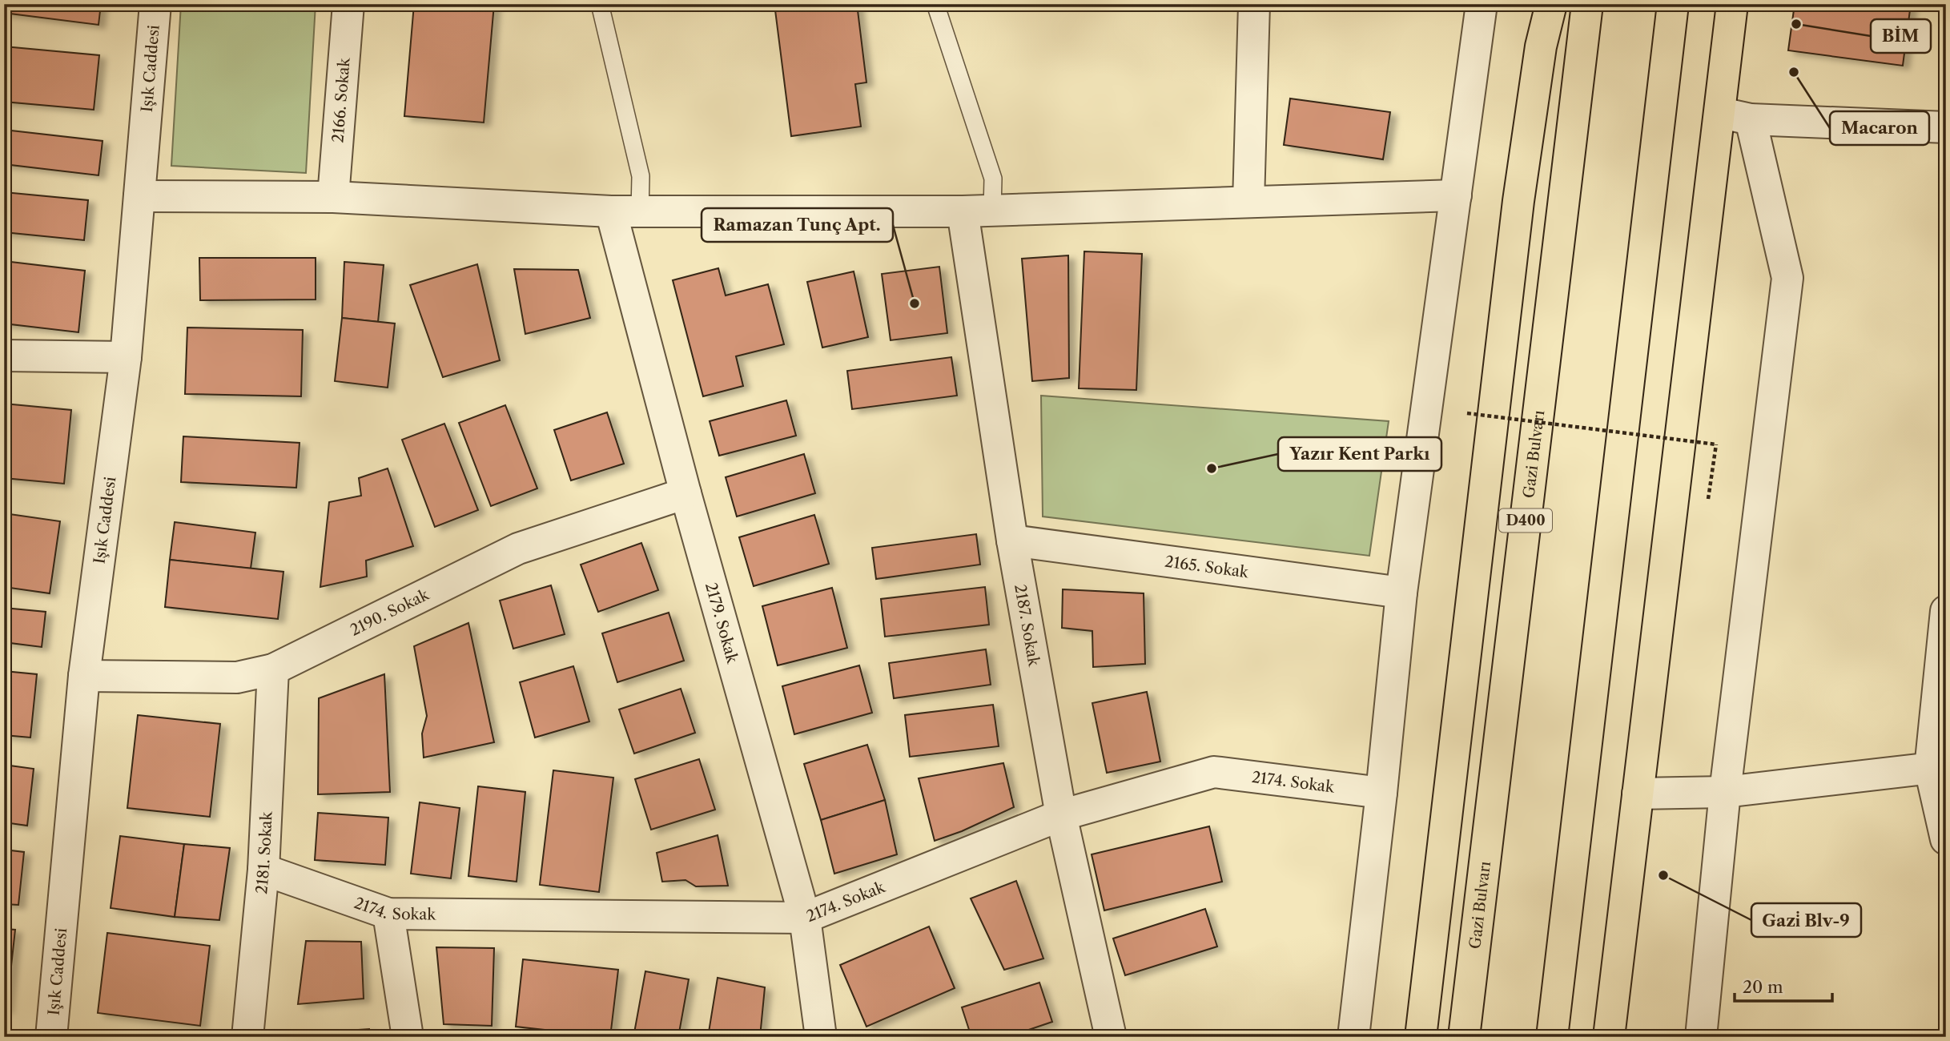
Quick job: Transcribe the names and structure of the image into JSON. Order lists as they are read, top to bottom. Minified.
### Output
{"streets":{"highway":["Gazi Bulvarı","D400"],"street":["Işık Caddesi","2166. Sokak","2165. Sokak","2190. Sokak","2179. Sokak","2187. Sokak","2174. Sokak","2181. Sokak"]},"crossings":[["Işık Caddesi","2190. Sokak"],["2165. Sokak","2187. Sokak"],["2190. Sokak","2179. Sokak"],["2190. Sokak","2181. Sokak"],["2179. Sokak","2174. Sokak"],["2187. Sokak","2174. Sokak"],["2174. Sokak","2181. Sokak"]],"places":["BİM","Macaron","Ramazan Tunç Apt.","Yazır Kent Parkı","Gazi̇ Blv-9"],"scale_bar":"20 m"}
